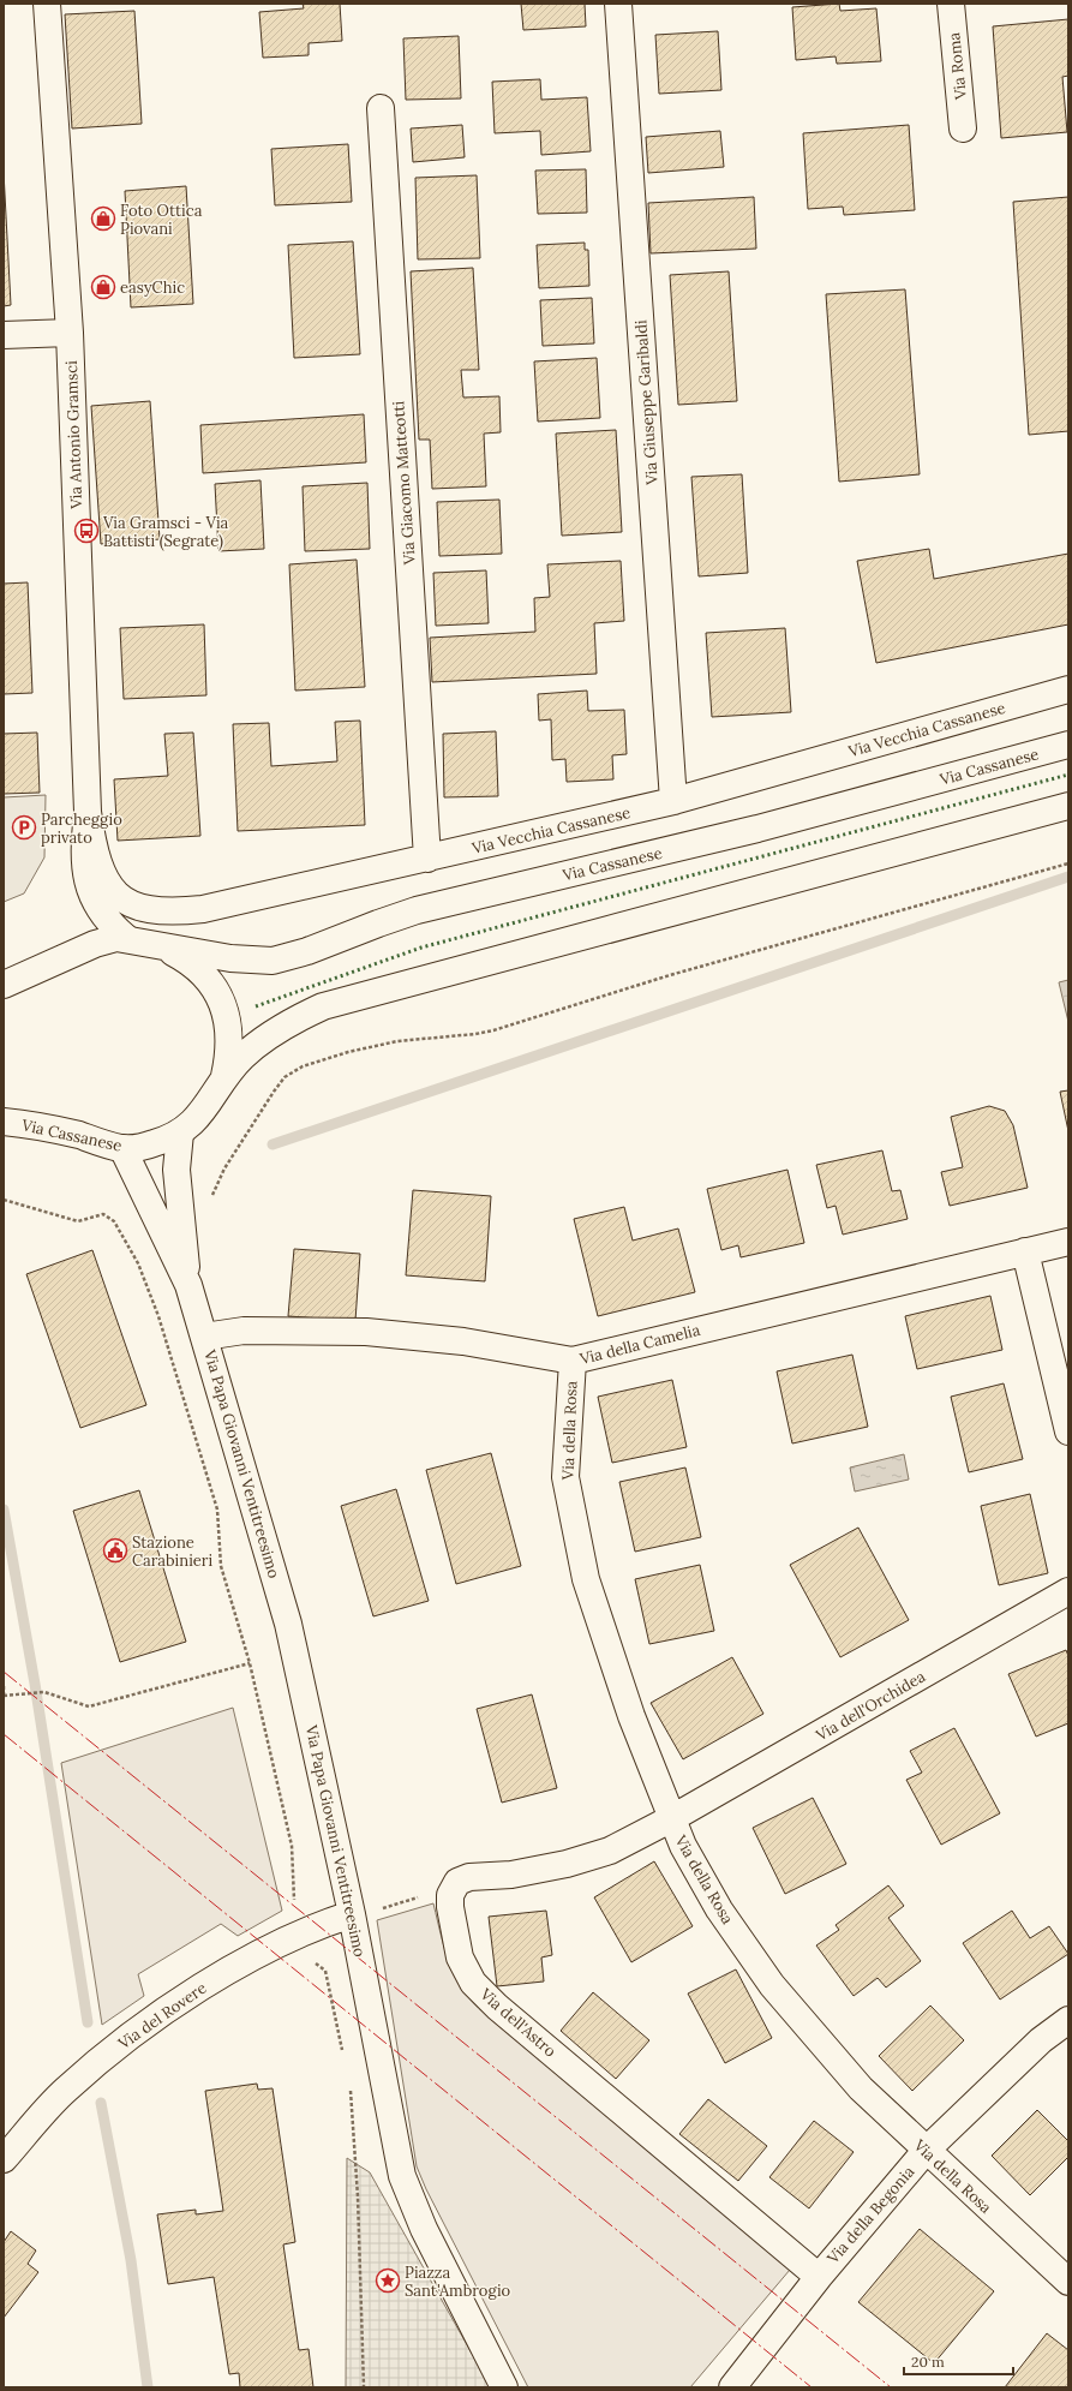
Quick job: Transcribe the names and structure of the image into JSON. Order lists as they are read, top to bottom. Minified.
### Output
{"streets":{"street":["Via Roma","Via Giuseppe Garibaldi","Via Antonio Gramsci","Via Giacomo Matteotti","Via Vecchia Cassanese","Via Cassanese","Via della Camelia","Via della Rosa","Via Papa Giovanni Ventitreesimo","Via dell'Orchidea","Via del Rovere","Via dell'Astro","Via della Begonia"]},"crossings":[["Via Giuseppe Garibaldi","Via Vecchia Cassanese"],["Via Antonio Gramsci","Via Vecchia Cassanese"],["Via Antonio Gramsci","Via Cassanese"],["Via Giacomo Matteotti","Via Vecchia Cassanese"],["Via Cassanese","Via Papa Giovanni Ventitreesimo"],["Via della Camelia","Via della Rosa"],["Via della Camelia","Via Papa Giovanni Ventitreesimo"],["Via della Rosa","Via dell'Orchidea"],["Via della Rosa","Via della Begonia"],["Via Papa Giovanni Ventitreesimo","Via del Rovere"],["Via dell'Astro","Via della Begonia"]],"places":{"shop":["Foto Ottica Piovani","easyChic"],"bus stop":["Via Gramsci - Via Battisti (Segrate)"],"parking":["Parcheggio privato"],"public building":["Stazione Carabinieri"],"place":["Piazza Sant'Ambrogio"]},"scale_bar":"20 m"}
